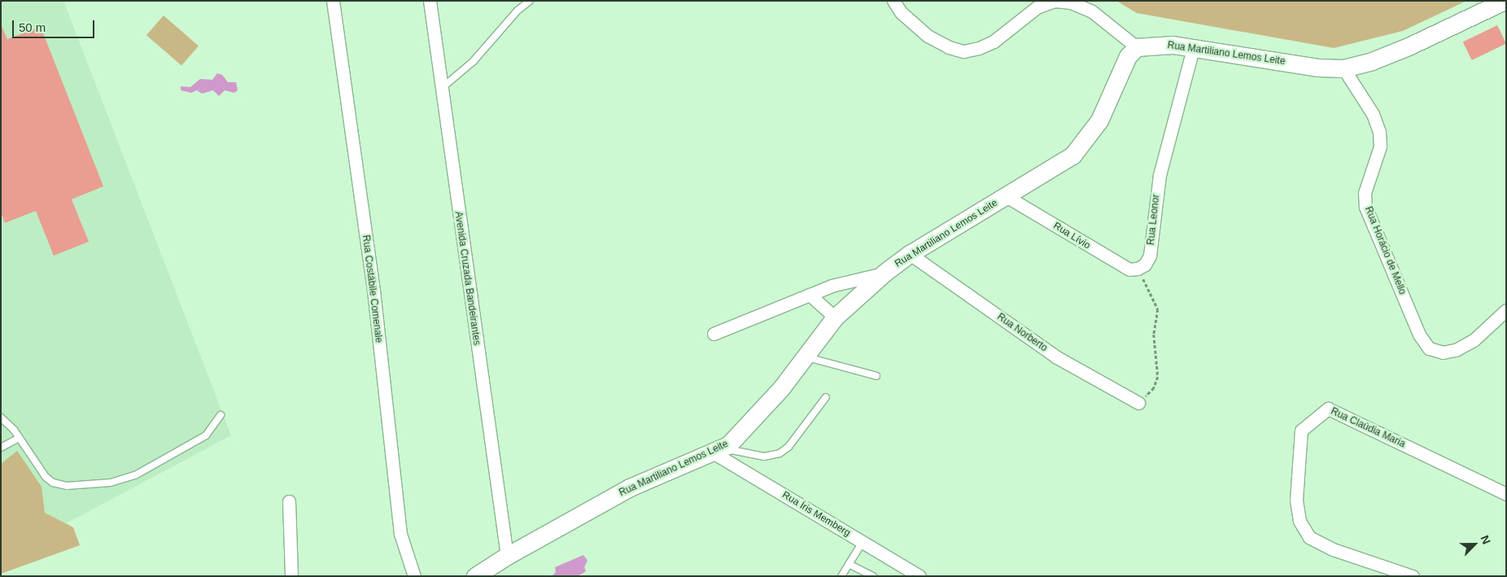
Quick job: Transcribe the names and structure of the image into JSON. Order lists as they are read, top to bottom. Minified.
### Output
{"streets":{"street":["Rua Martiliano Lemos Leite","Rua Leonor","Rua Lívio","Rua Horácio de Mello","Avenida Cruzada Bandeirantes","Rua Costábile Comenale","Rua Norberto","Rua Claúdia Maria","Rua Íris Memberg"]},"crossings":[["Rua Martiliano Lemos Leite","Rua Leonor"],["Rua Martiliano Lemos Leite","Rua Lívio"],["Rua Martiliano Lemos Leite","Rua Horácio de Mello"],["Rua Martiliano Lemos Leite","Avenida Cruzada Bandeirantes"],["Rua Martiliano Lemos Leite","Rua Norberto"],["Rua Martiliano Lemos Leite","Rua Íris Memberg"],["Rua Leonor","Rua Lívio"]],"scale_bar":"50 m","north":"top right"}
